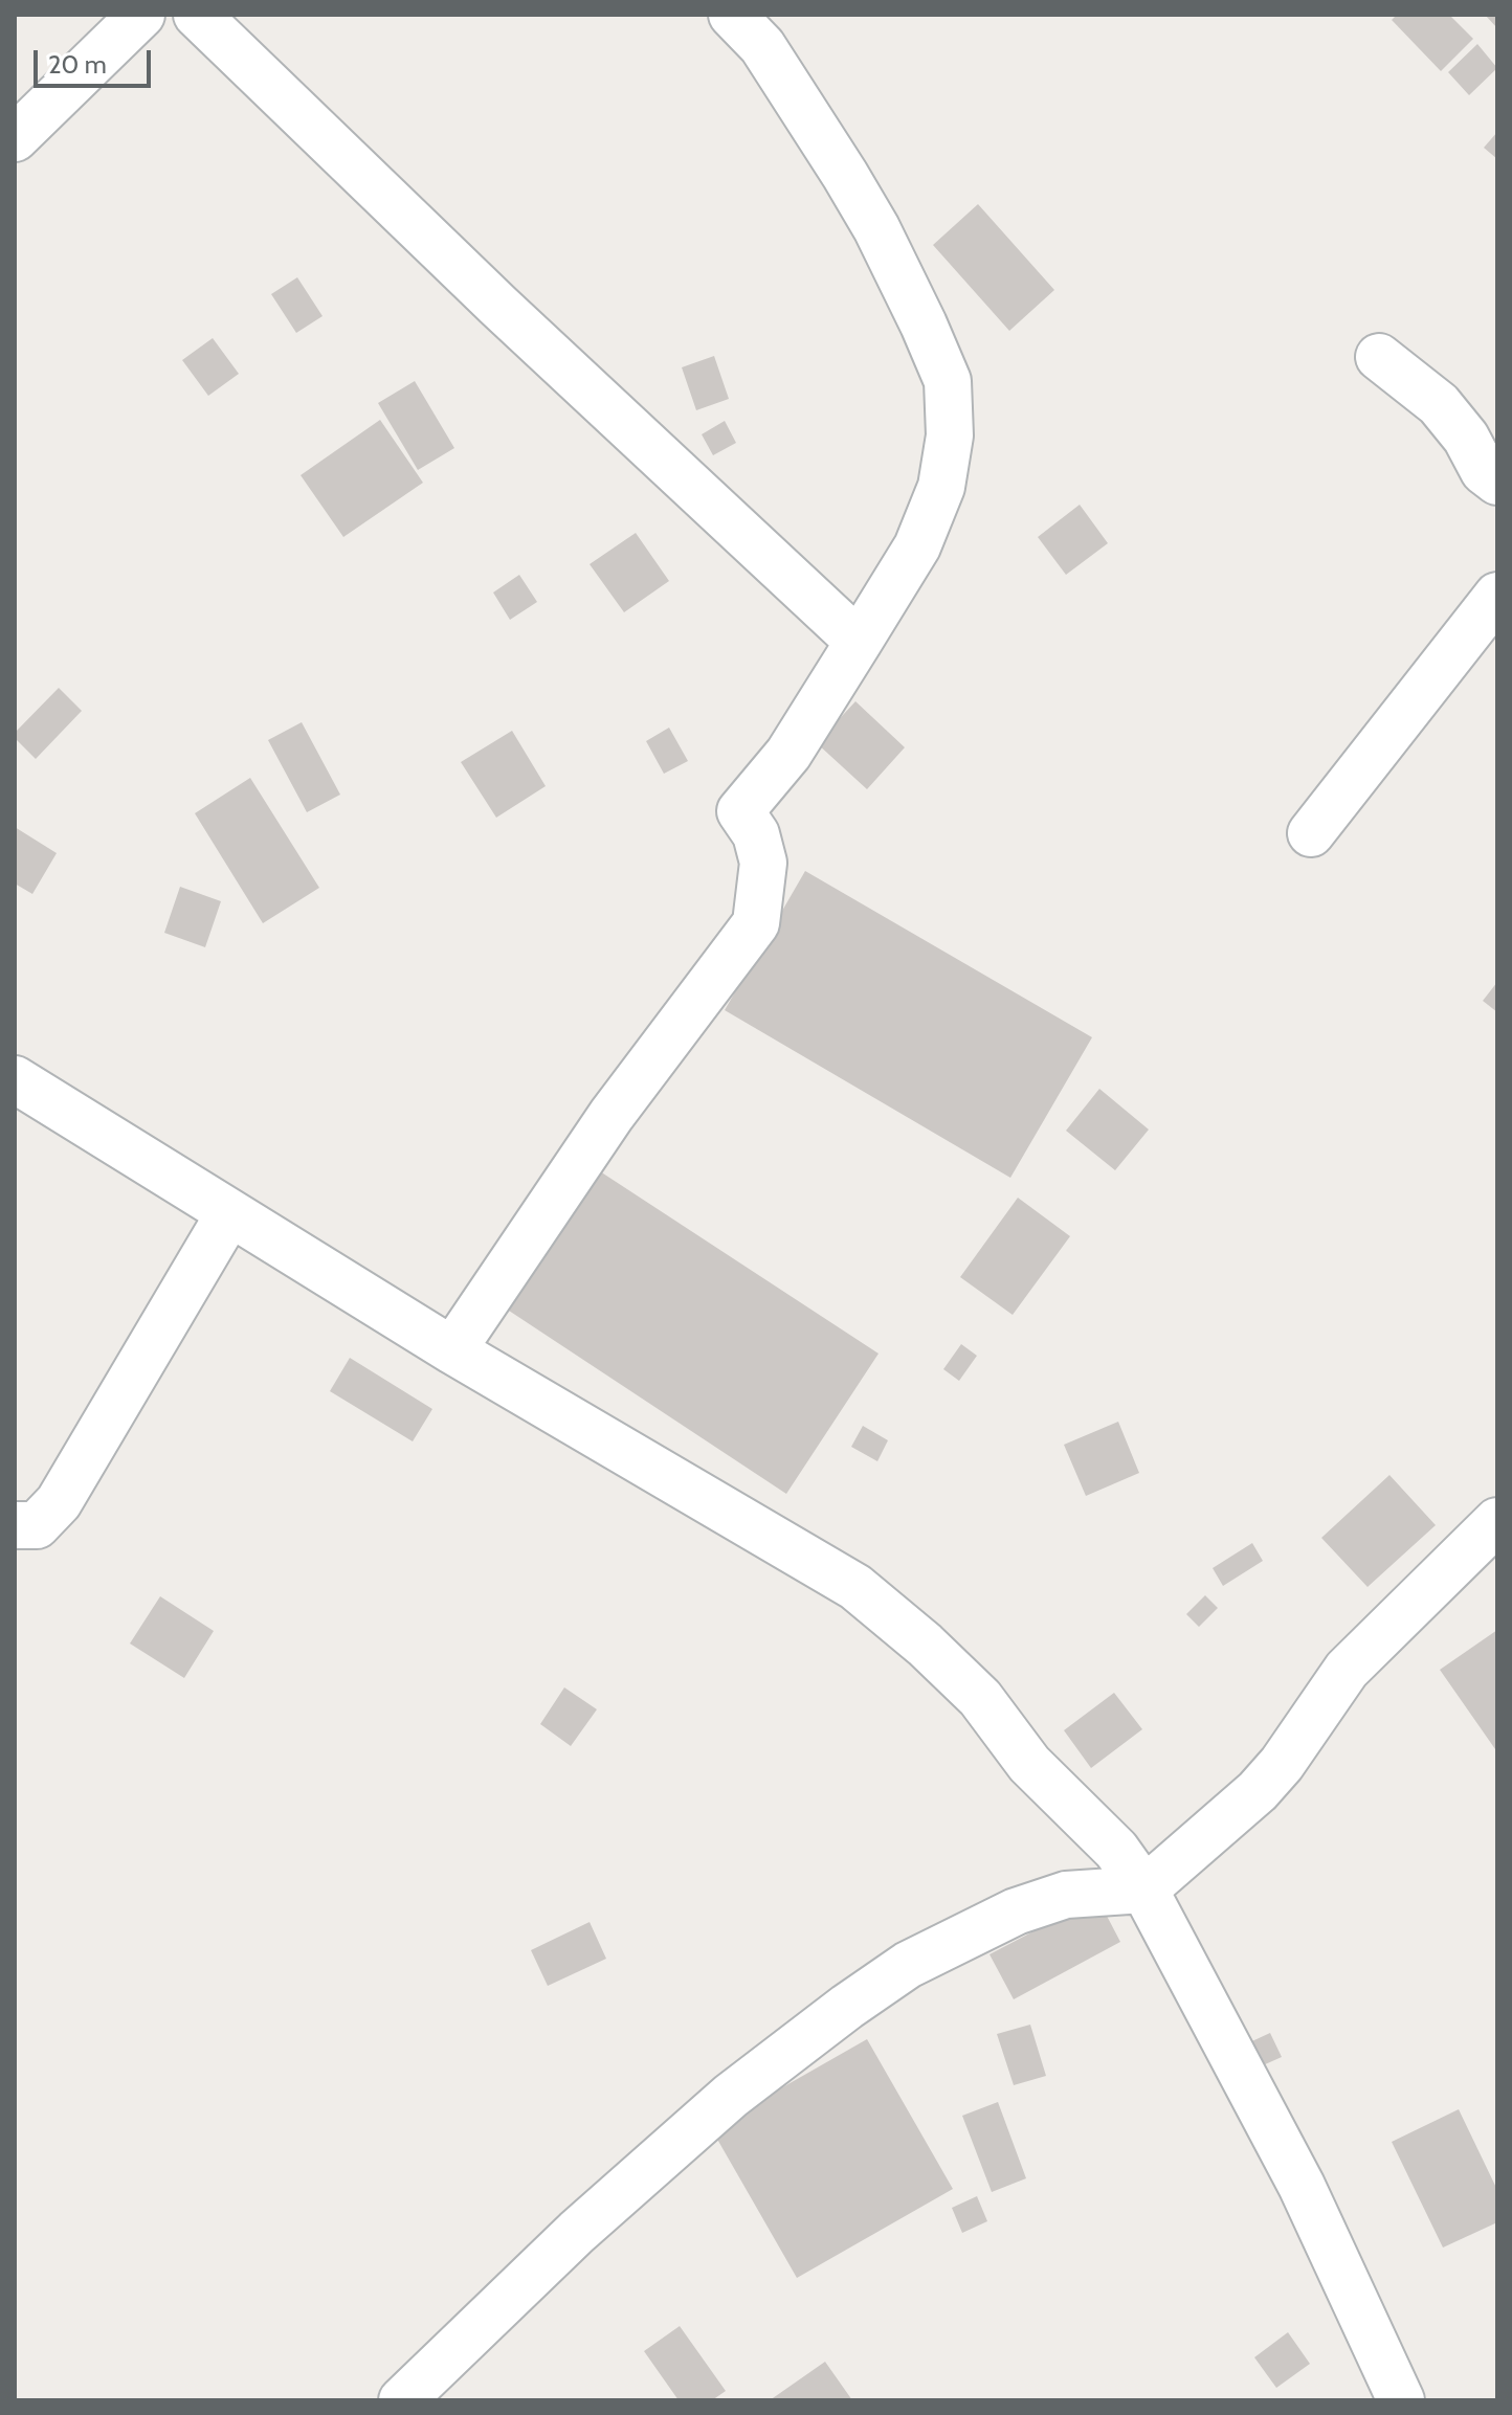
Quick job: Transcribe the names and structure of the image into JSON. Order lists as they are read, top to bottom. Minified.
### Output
{"scale_bar":"20 m"}
